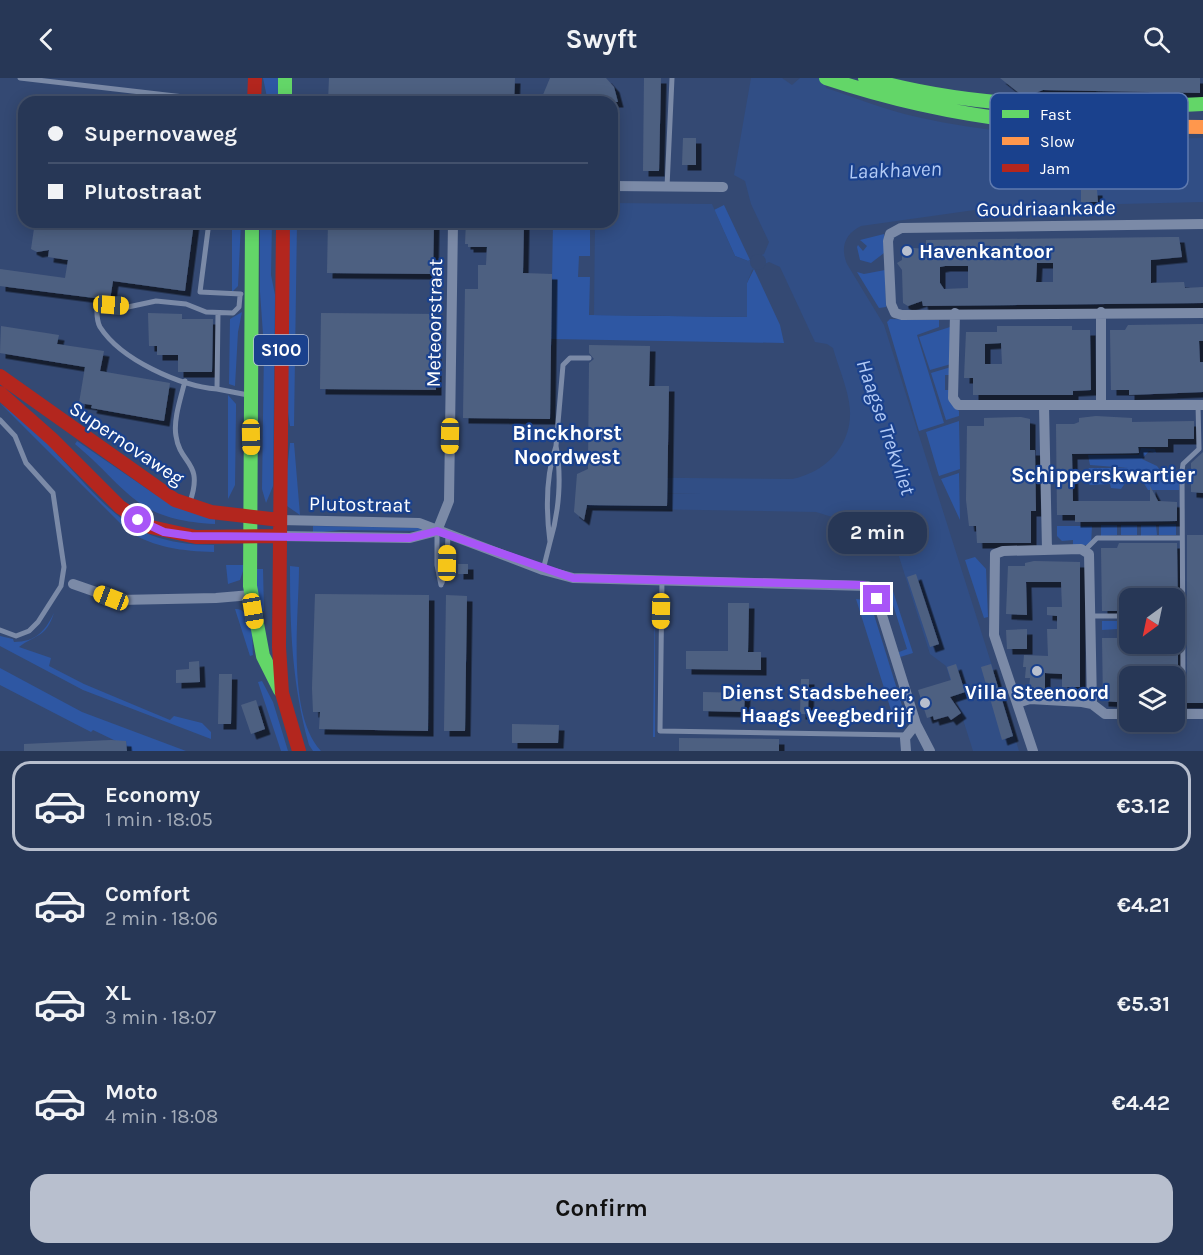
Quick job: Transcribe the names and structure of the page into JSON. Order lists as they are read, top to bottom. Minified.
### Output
{"streets":{"main road":["S100","Supernovaweg"],"street":["Goudriaankade","Meteoorstraat","Plutostraat"]},"crossings":[["Meteoorstraat","Plutostraat"],["S100","Supernovaweg"],["S100","Plutostraat"],["Supernovaweg","Plutostraat"]],"districts":["Binckhorst Noordwest","Schipperskwartier"],"water":["Laakhaven","Haagse Trekvliet"],"places":["Havenkantoor","Villa Steenoord","Dienst Stadsbeheer, Haags Veegbedrijf"],"legend":["Fast","Slow","Jam"],"north":"bottom left","page":{"header":"Swyft","banner":["Supernovaweg","Plutostraat"],"bubble":"2 min","list":[{"name":"Economy","note":"1 min · 18:05","value":"€3.12"},{"name":"Comfort","note":"2 min · 18:06","value":"€4.21"},{"name":"XL","note":"3 min · 18:07","value":"€5.31"},{"name":"Moto","note":"4 min · 18:08","value":"€4.42"}],"buttons":"Confirm"}}
